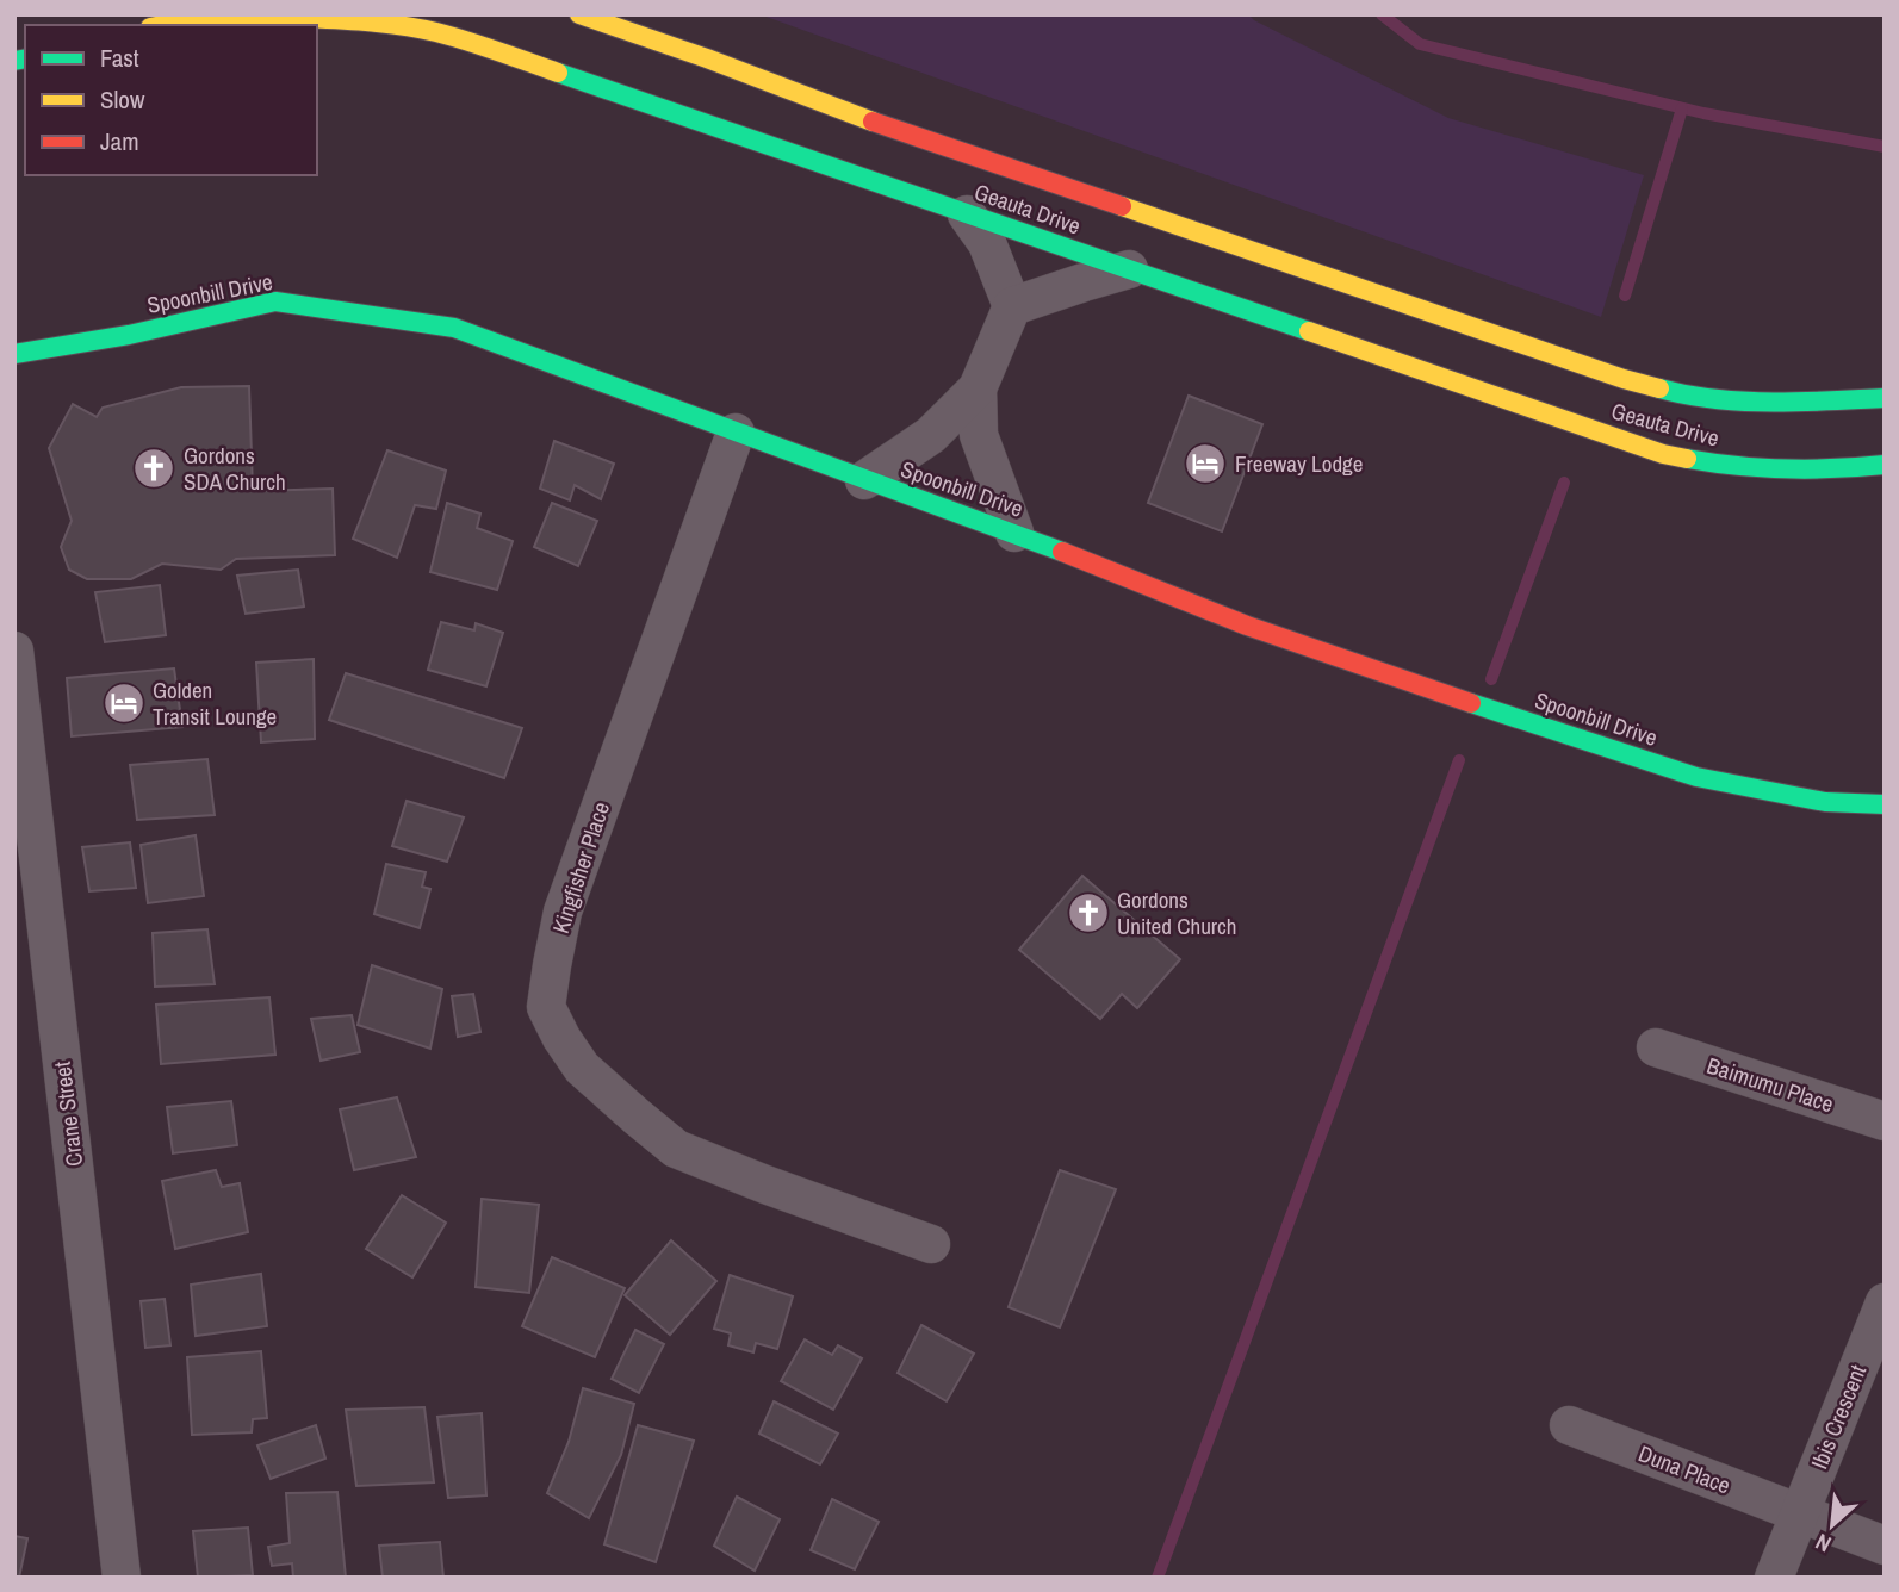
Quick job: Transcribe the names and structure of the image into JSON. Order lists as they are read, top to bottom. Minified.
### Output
{"streets":{"main road":["Geauta Drive","Spoonbill Drive"],"street":["Kingfisher Place","Baimumu Place","Crane Street","Ibis Crescent","Duna Place"]},"crossings":[["Spoonbill Drive","Kingfisher Place"],["Ibis Crescent","Duna Place"]],"places":{"hotel":["Freeway Lodge","Golden Transit Lounge"],"church":["Gordons SDA Church","Gordons United Church"]},"legend":["Fast","Slow","Jam"],"north":"bottom left"}
